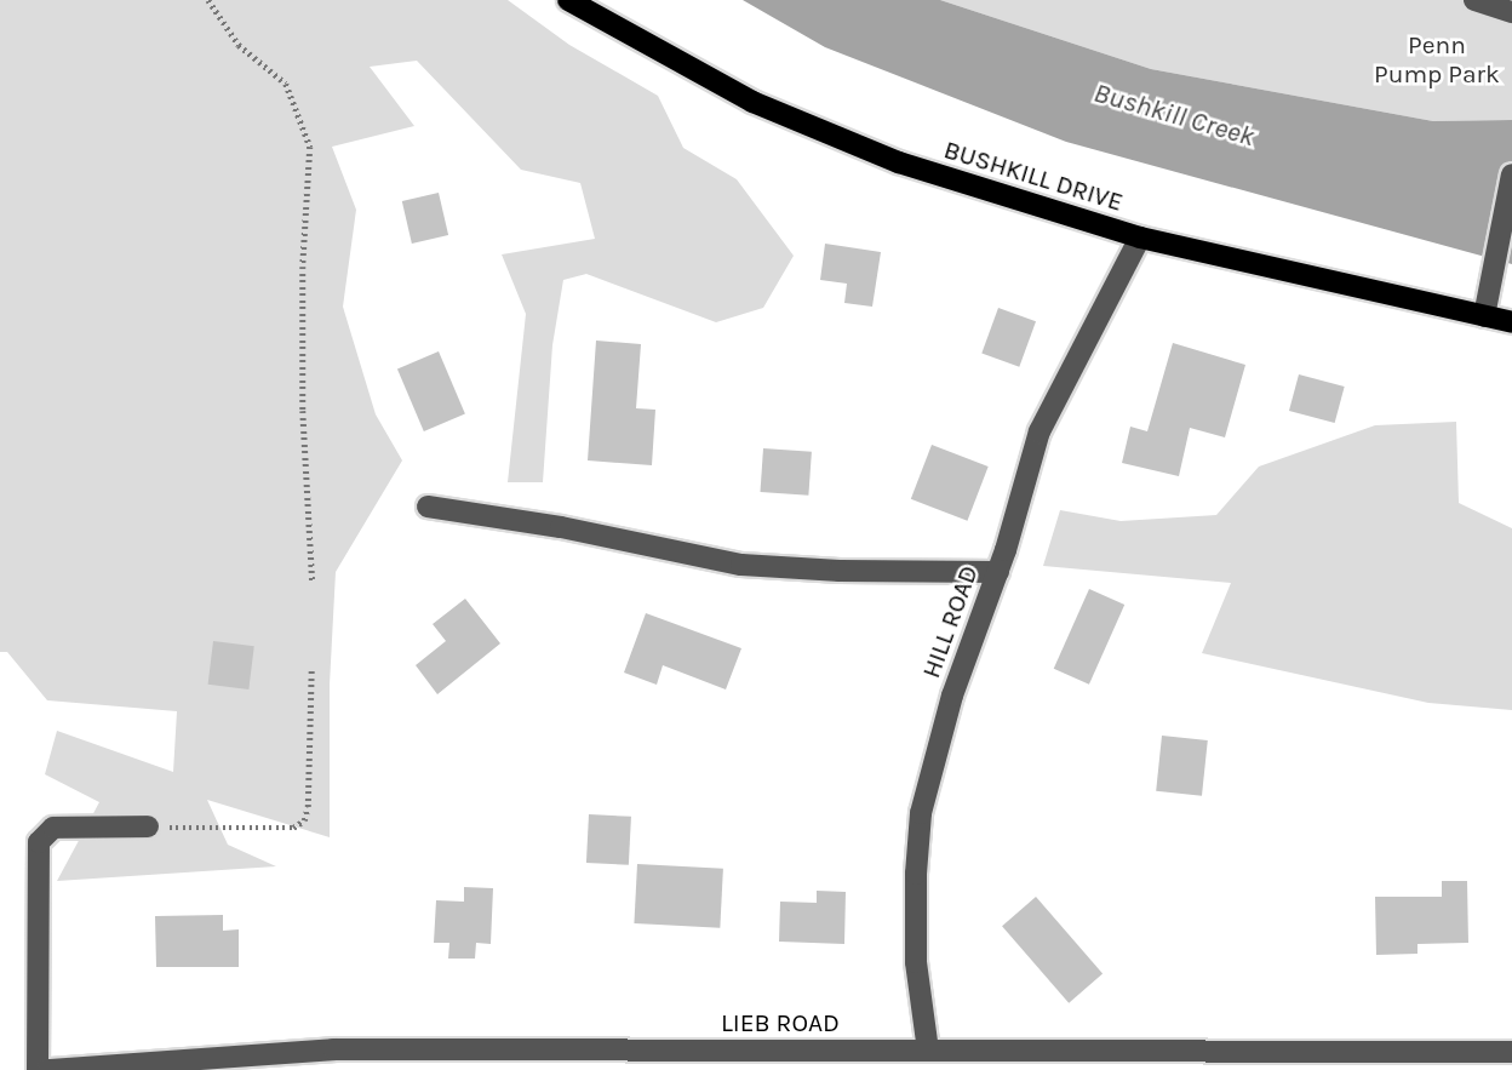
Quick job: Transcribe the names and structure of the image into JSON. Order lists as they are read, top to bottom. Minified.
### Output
{"streets":{"main road":["BUSHKILL DRIVE"],"street":["HILL ROAD","LIEB ROAD"]},"crossings":[["BUSHKILL DRIVE","HILL ROAD"],["HILL ROAD","LIEB ROAD"]],"water":["Bushkill Creek"],"parks":["Penn Pump Park"]}
